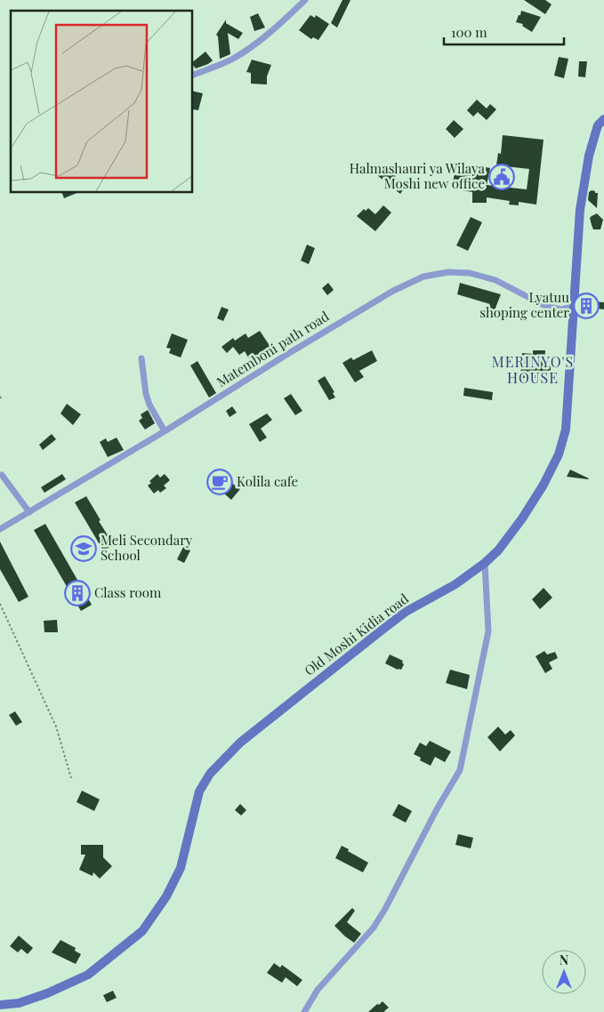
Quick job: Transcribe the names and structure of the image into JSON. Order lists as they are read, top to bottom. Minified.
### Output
{"streets":{"street":["Matemboni path road","Old Moshi Kidia road"]},"crossings":[["Matemboni path road","Old Moshi Kidia road"]],"districts":["MERINYO'S HOUSE"],"places":{"public building":["Halmashauri ya Wilaya Moshi new office"],"building":["Lyatuu shoping center","Class room"],"cafe":["Kolila cafe"],"school or university":["Meli Secondary School"]},"scale_bar":"100 m","north":"top"}
